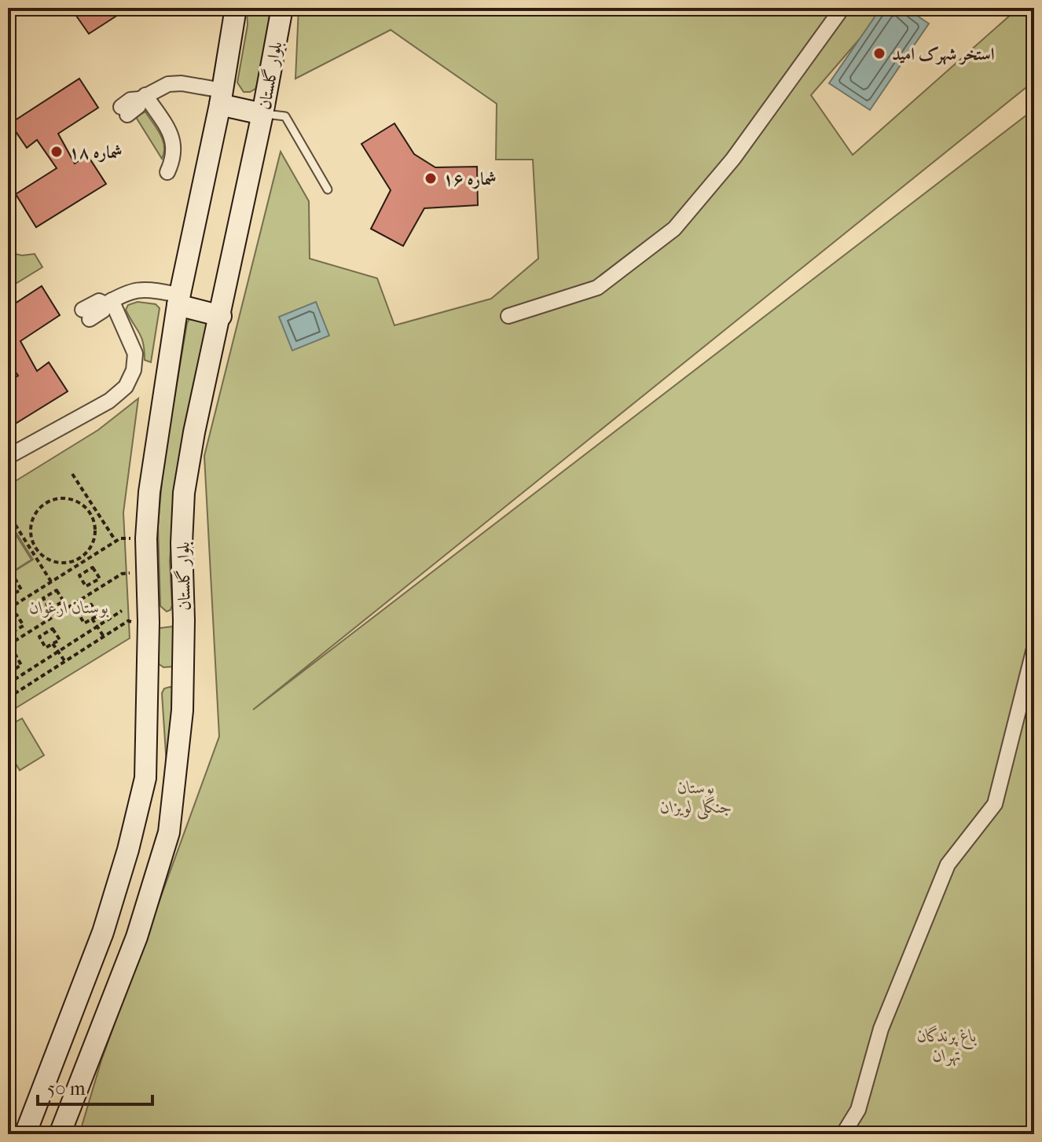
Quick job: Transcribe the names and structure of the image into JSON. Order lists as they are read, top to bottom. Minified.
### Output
{"streets":{"main road":["بلوار گلستان"]},"parks":["بوستان ارغوان","بوستان جنگلی لویزان","باغ پرندگان تهران"],"places":["استخر شهرک امید","شماره ۱۸","شماره ۱۶"],"scale_bar":"50 m"}
